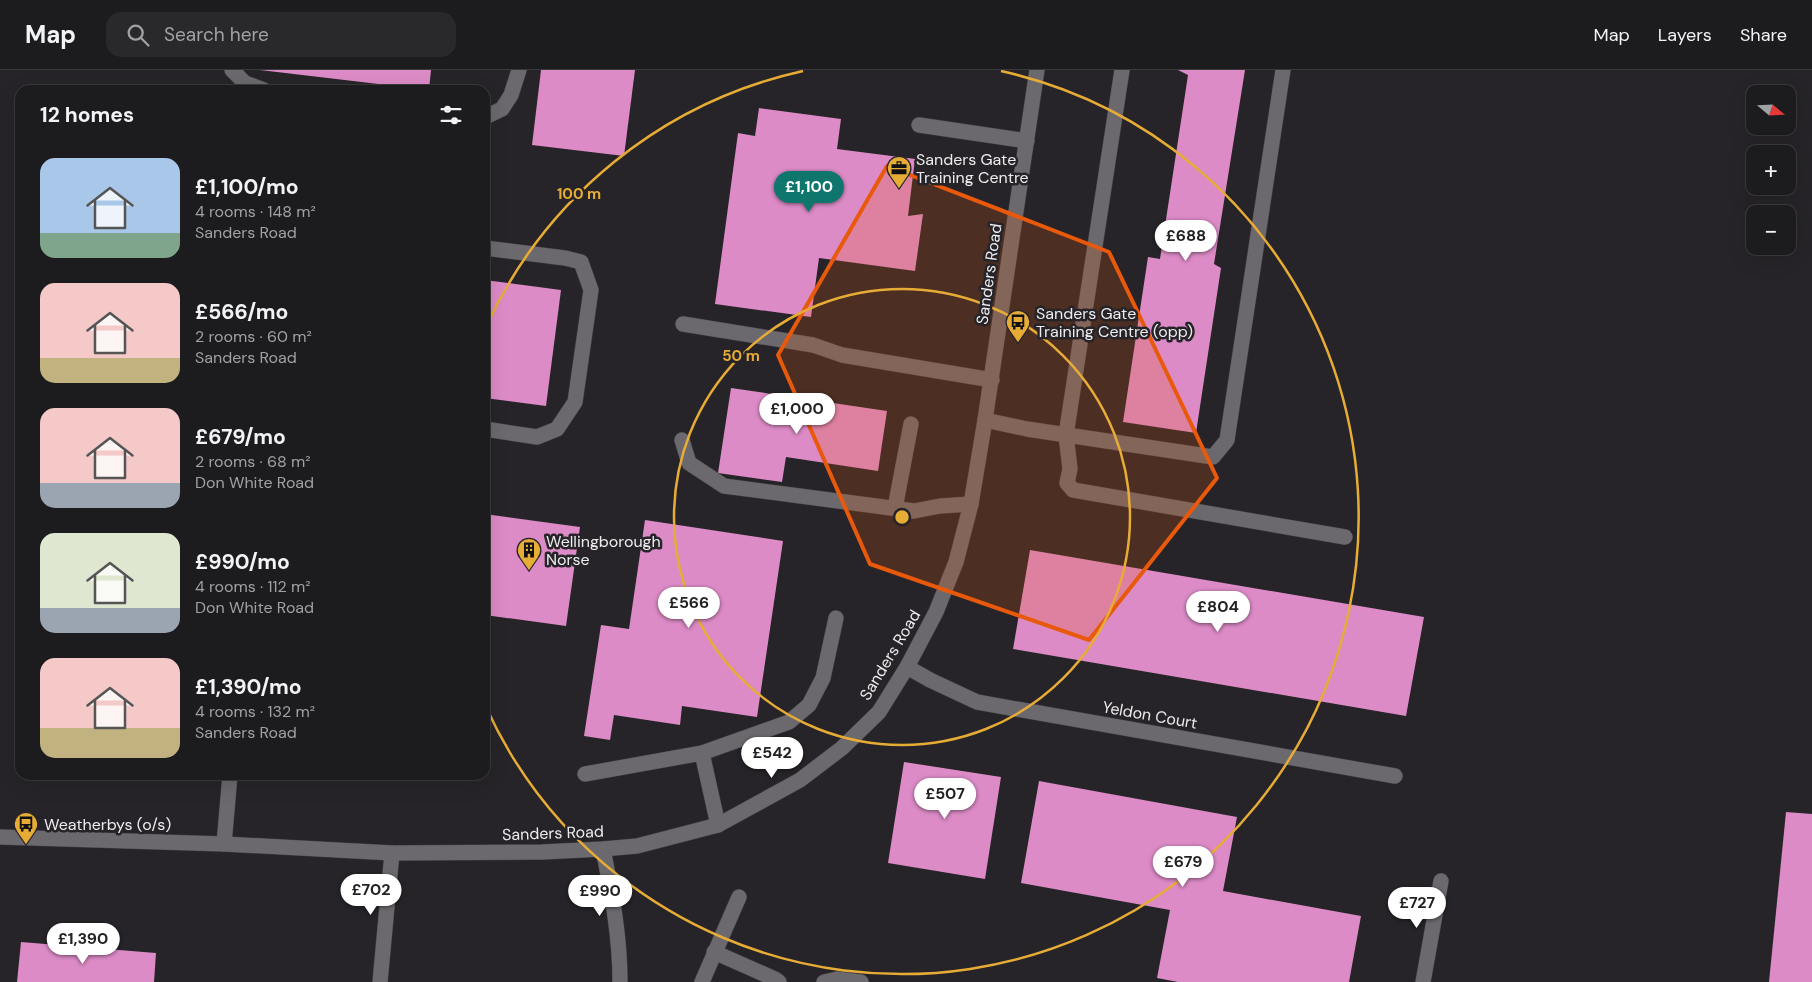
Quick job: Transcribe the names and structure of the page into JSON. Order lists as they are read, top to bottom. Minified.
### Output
{"streets":{"street":["Sanders Road","Yeldon Court"]},"crossings":[["Sanders Road","Yeldon Court"]],"places":{"office":["Sanders Gate Training Centre"],"bus stop":["Sanders Gate Training Centre (opp)","Weatherbys (o/s)"],"building":["Wellingborough Norse"]},"north":"right","page":{"header":"Map","search":"Search here","nav":["Map","Layers","Share"],"map_buttons":["+","−"],"heading":"12 homes","list":[{"name":"£1,100/mo","note":"4 rooms · 148 m² · Sanders Road"},{"name":"£566/mo","note":"2 rooms · 60 m² · Sanders Road"},{"name":"£679/mo","note":"2 rooms · 68 m² · Don White Road"},{"name":"£990/mo","note":"4 rooms · 112 m² · Don White Road"},{"name":"£1,390/mo","note":"4 rooms · 132 m² · Sanders Road"}],"price":["£1,100","£688","£1,000","£566","£804","£542","£507","£679","£702","£990","£727","£1,390"]},"rings":["100 m","50 m"]}
